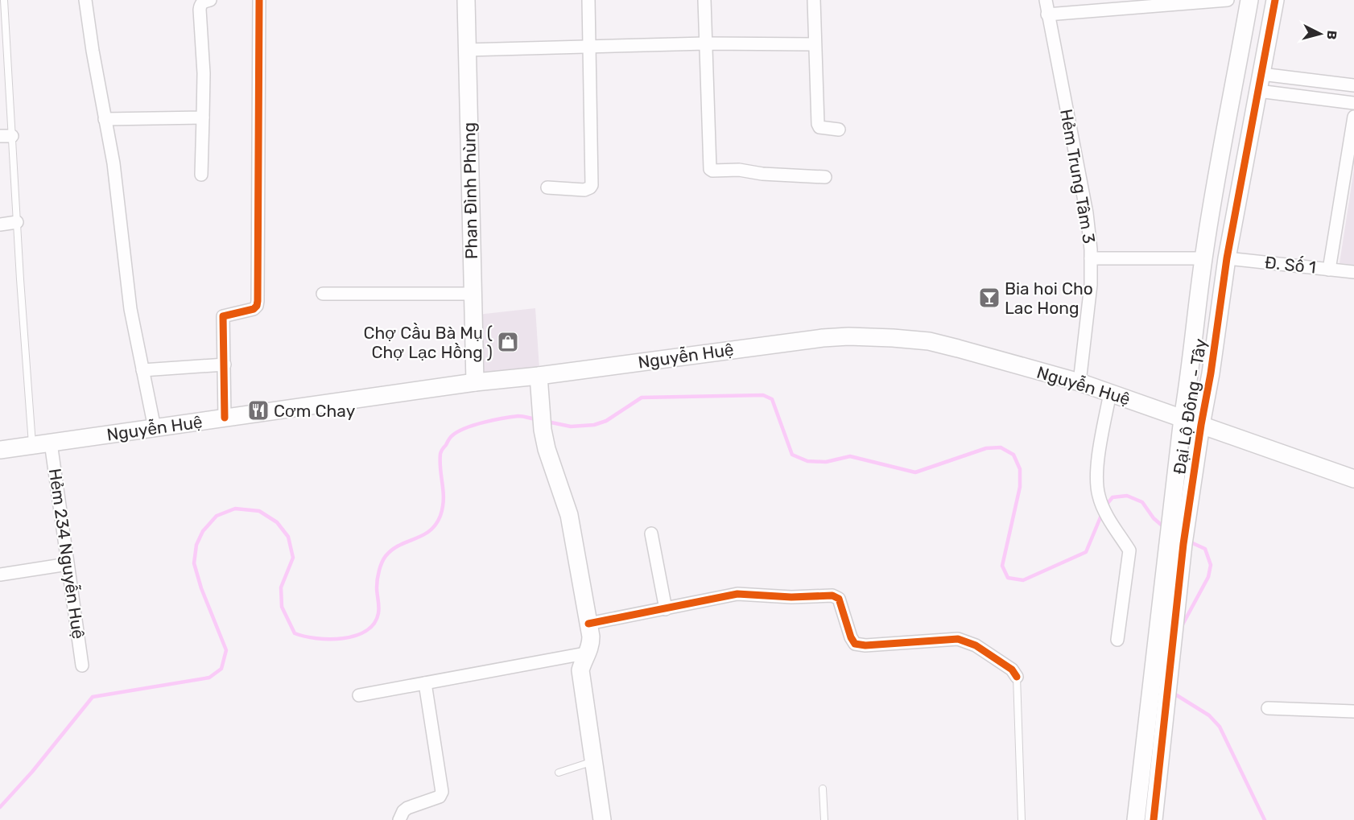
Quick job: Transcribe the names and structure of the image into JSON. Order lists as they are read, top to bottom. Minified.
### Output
{"streets":{"street":["Hẻm Trung Tâm 3","Phan Đình Phùng","Đ. Số 1","Nguyễn Huệ","Đại Lộ Đông - Tây","Hẻm 234 Nguyễn Huệ"]},"crossings":[["Hẻm Trung Tâm 3","Nguyễn Huệ"],["Phan Đình Phùng","Nguyễn Huệ"],["Đ. Số 1","Đại Lộ Đông - Tây"],["Nguyễn Huệ","Đại Lộ Đông - Tây"],["Nguyễn Huệ","Hẻm 234 Nguyễn Huệ"]],"places":{"bar":["Bia hoi Cho Lac Hong"],"shop":["Chợ Cầu Bà Mụ ( Chợ Lạc Hồng )"],"restaurant":["Cơm Chay"]},"north":"right"}
